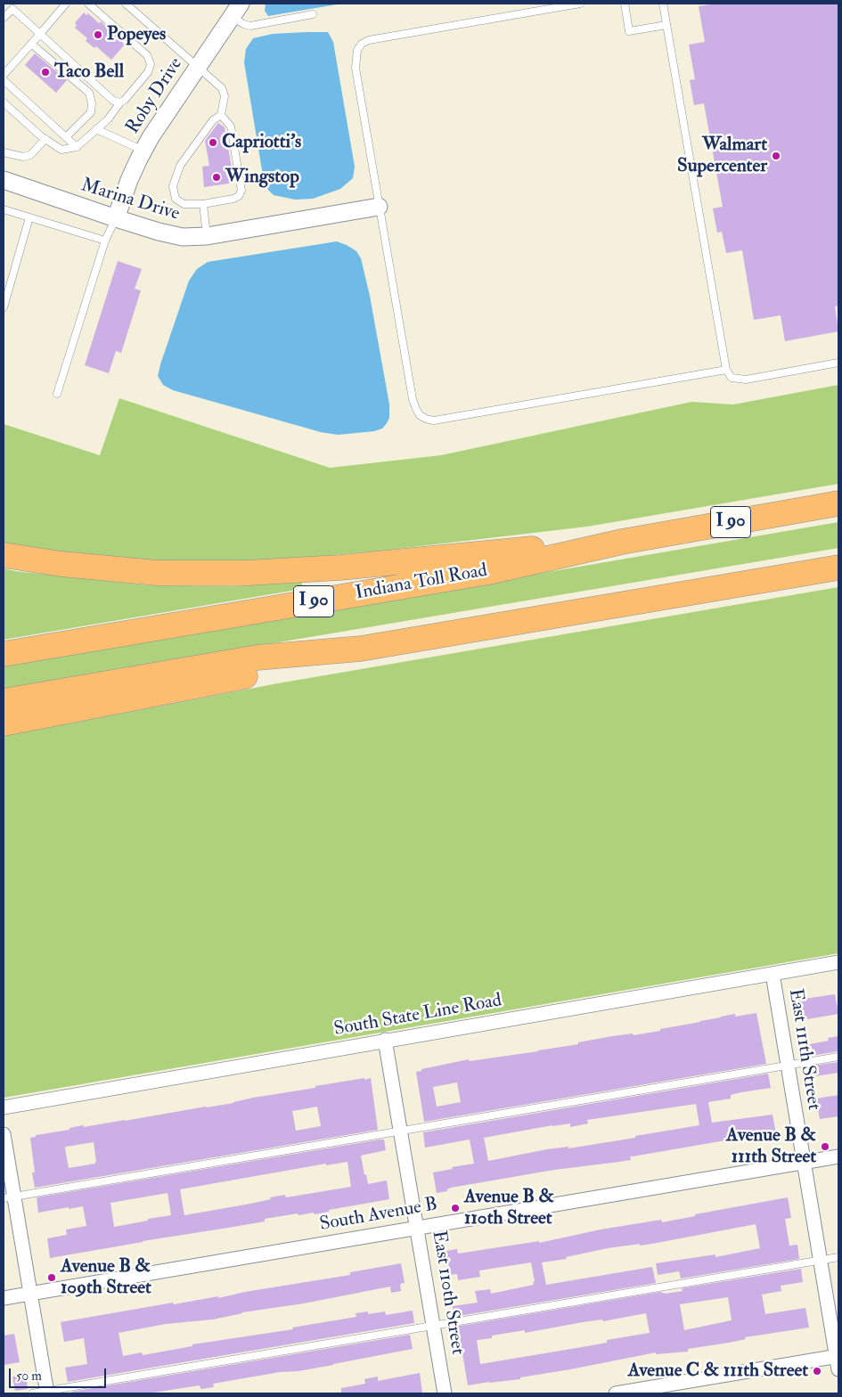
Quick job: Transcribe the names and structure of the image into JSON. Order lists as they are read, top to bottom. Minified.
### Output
{"streets":{"highway":["I 90","Indiana Toll Road"],"street":["Roby Drive","Marina Drive","South State Line Road","East 111th Street","South Avenue B","East 110th Street"]},"crossings":[["Roby Drive","Marina Drive"],["South State Line Road","East 111th Street"],["South State Line Road","East 110th Street"],["East 111th Street","South Avenue B"],["South Avenue B","East 110th Street"]],"places":["Popeyes","Taco Bell","Capriotti's","Walmart Supercenter","Wingstop","Avenue B & 111th Street","Avenue B & 110th Street","Avenue B & 109th Street","Avenue C & 111th Street"],"scale_bar":"50 m"}
